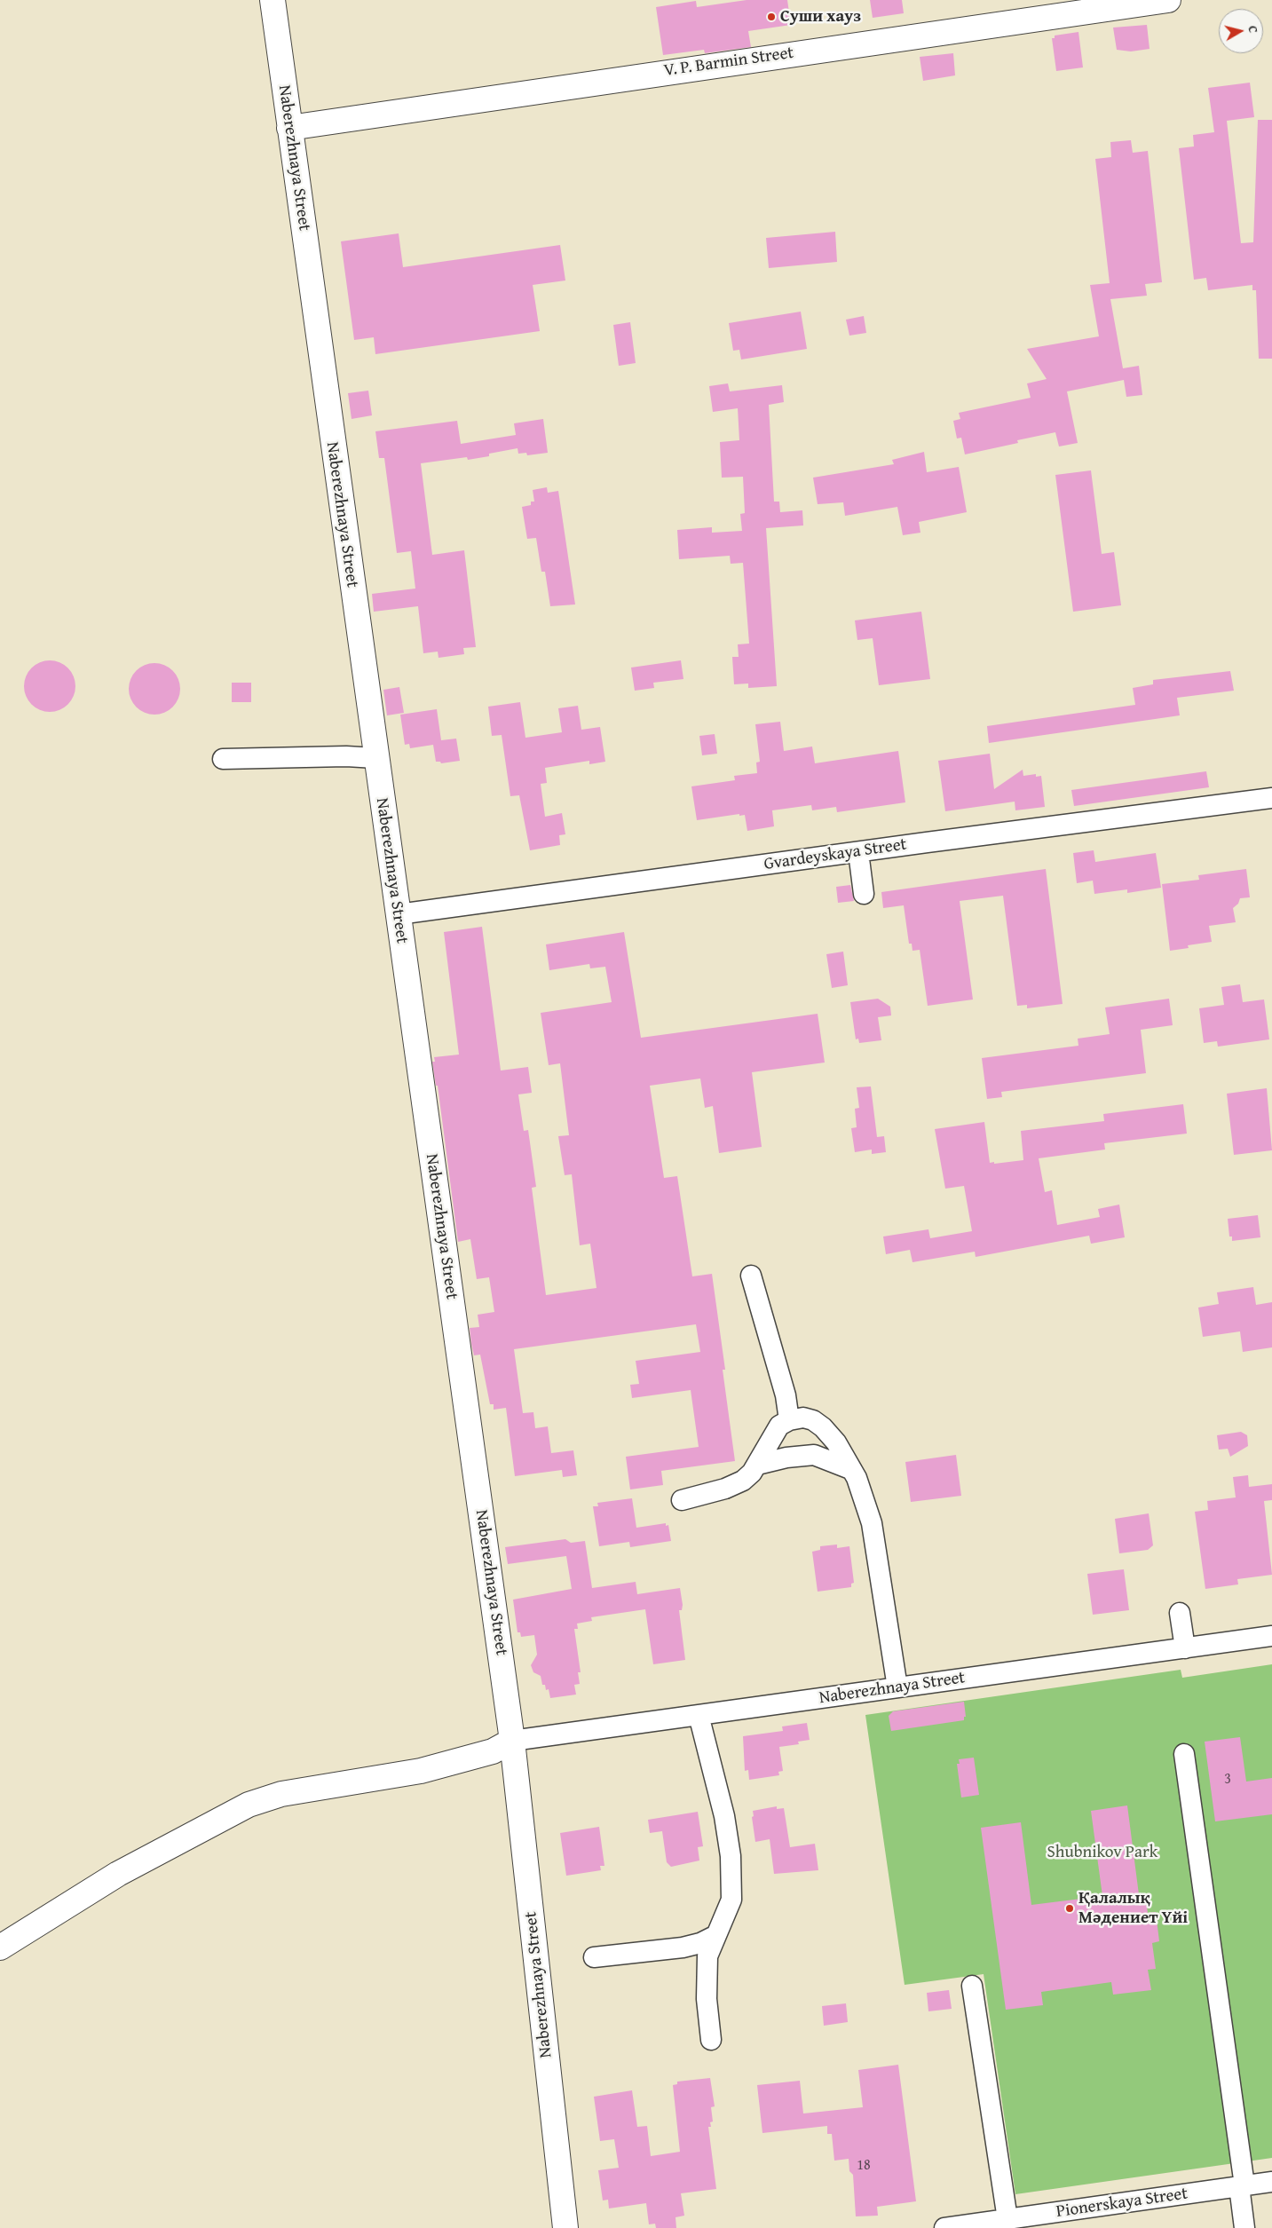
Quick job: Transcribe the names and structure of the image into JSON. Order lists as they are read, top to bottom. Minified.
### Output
{"streets":{"street":["V. P. Barmin Street","Naberezhnaya Street","Gvardeyskaya Street","Pionerskaya Street"]},"crossings":[["V. P. Barmin Street","Naberezhnaya Street"],["Naberezhnaya Street","Gvardeyskaya Street"]],"parks":["Shubnikov Park"],"places":["Суши хауз","Қалалық Мәдениет Үйі"],"house_numbers":["3","18"],"north":"right"}
